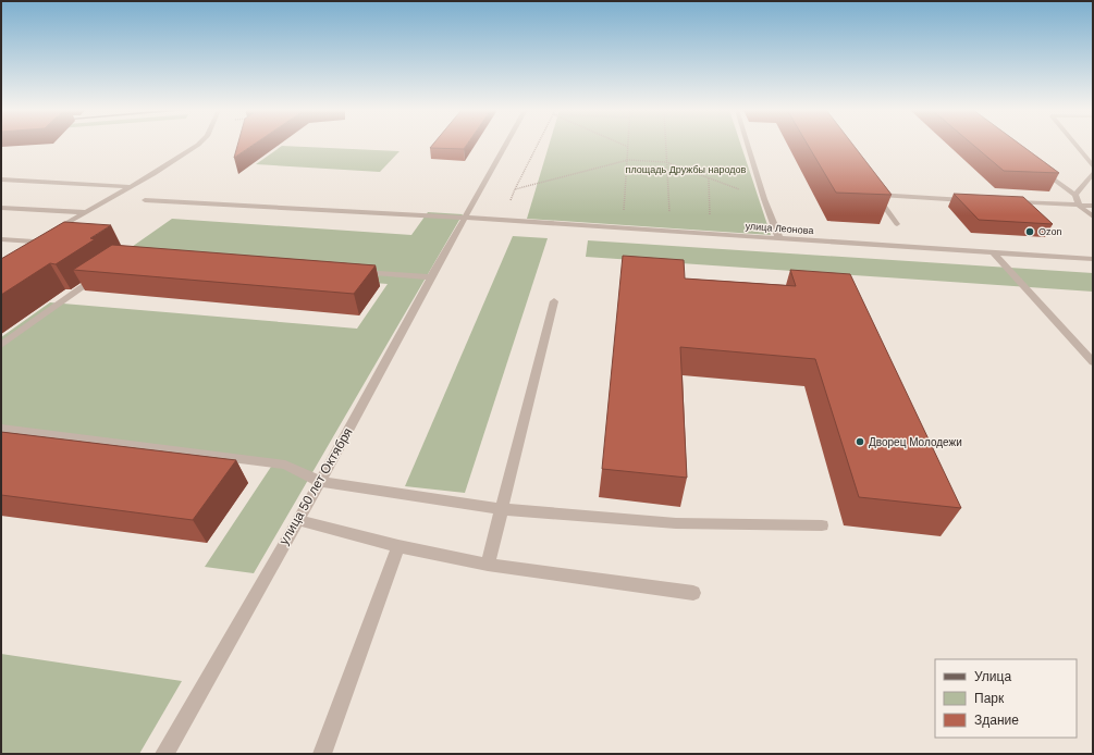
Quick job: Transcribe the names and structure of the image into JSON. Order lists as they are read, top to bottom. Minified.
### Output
{"streets":{"street":["улица Леонова","улица 50 лет Октября"]},"crossings":[["улица Леонова","улица 50 лет Октября"]],"parks":["площадь Дружбы народов"],"places":["Ozon","Дворец Молодежи"],"legend":["Улица","Парк","Здание"]}
